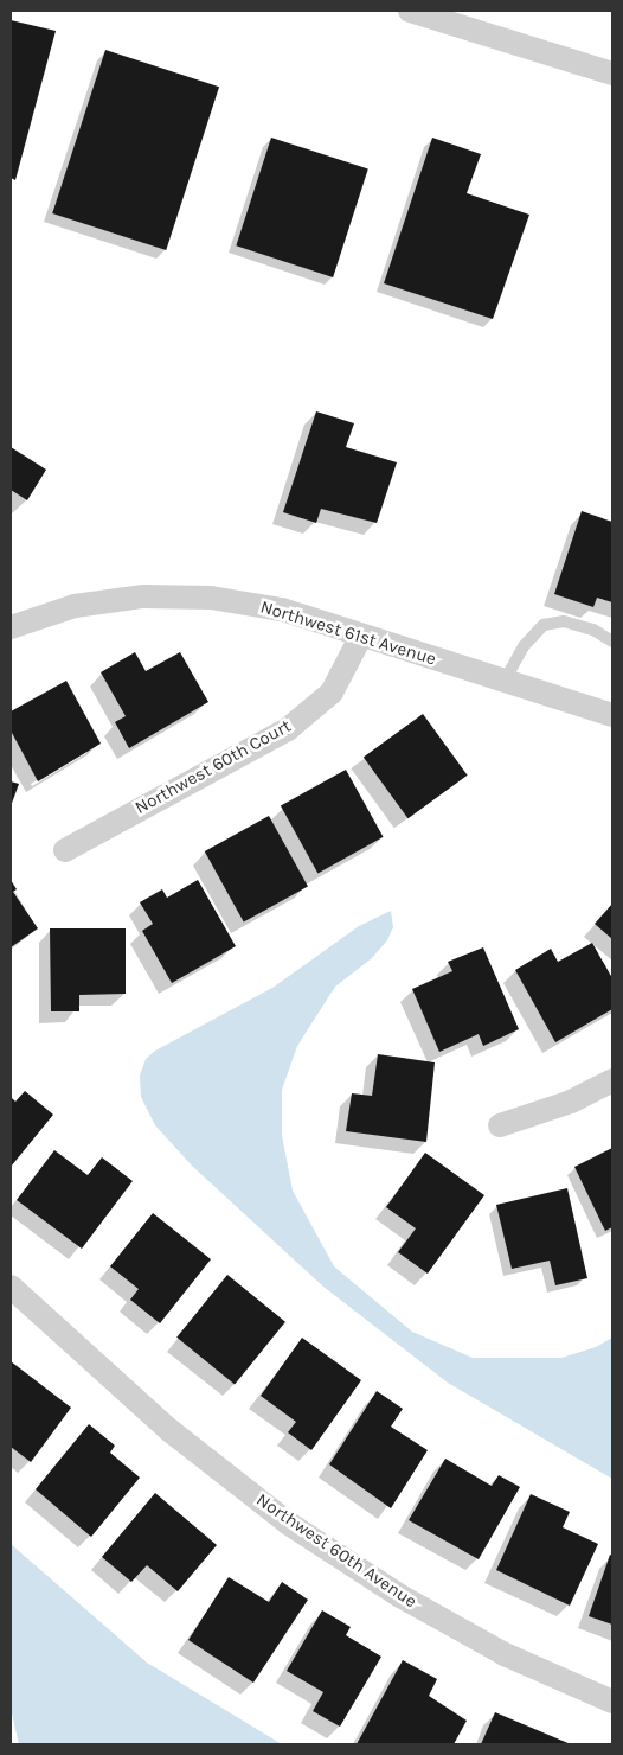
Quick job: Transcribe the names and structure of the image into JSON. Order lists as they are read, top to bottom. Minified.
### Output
{"streets":{"street":["Northwest 61st Avenue","Northwest 60th Court","Northwest 60th Avenue"]},"crossings":[["Northwest 61st Avenue","Northwest 60th Court"]]}
